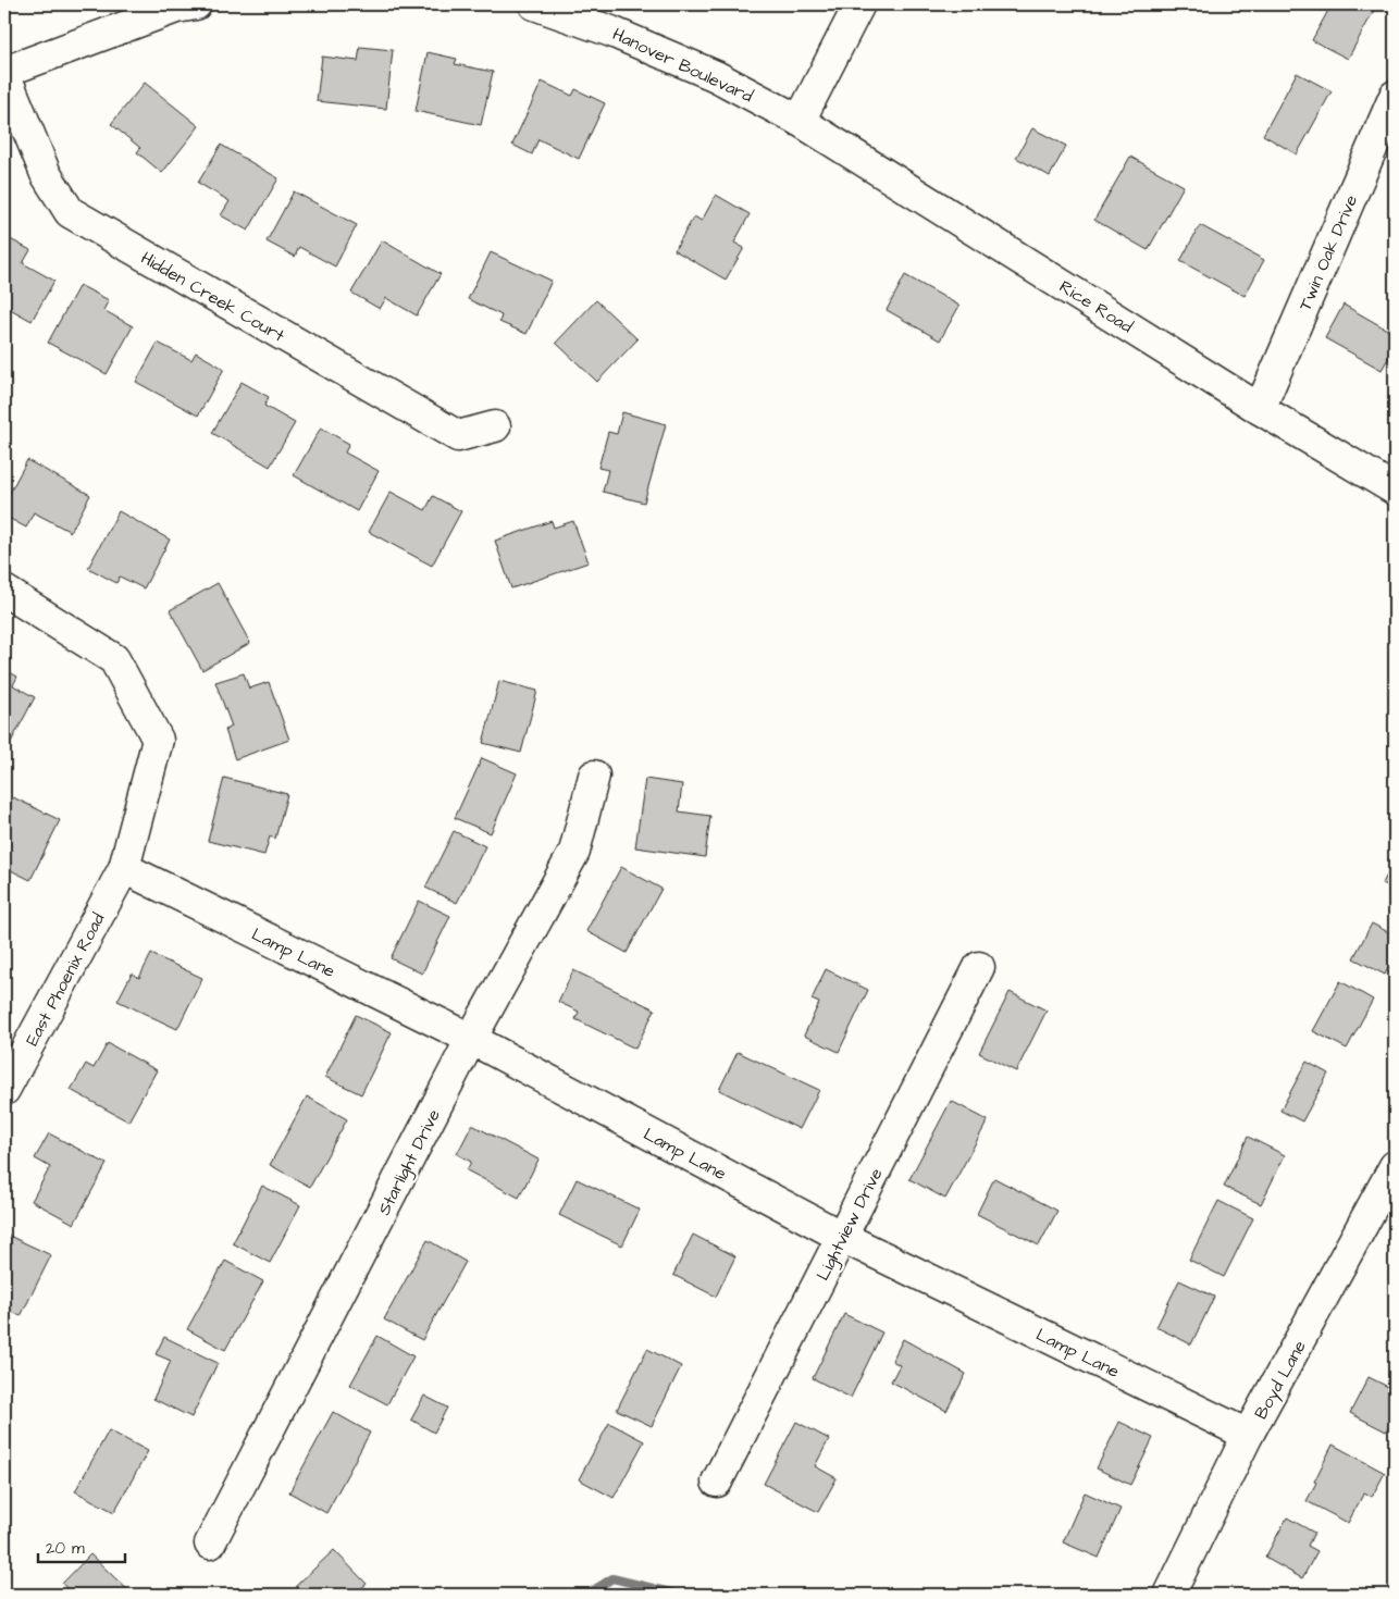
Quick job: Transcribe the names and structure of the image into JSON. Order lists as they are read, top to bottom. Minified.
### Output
{"streets":{"street":["Hanover Boulevard","Twin Oak Drive","Hidden Creek Court","Rice Road","Lamp Lane","East Phoenix Road","Starlight Drive","Lightview Drive","Boyd Lane"]},"crossings":[["Hanover Boulevard","Rice Road"],["Twin Oak Drive","Rice Road"],["Lamp Lane","East Phoenix Road"],["Lamp Lane","Starlight Drive"],["Lamp Lane","Lightview Drive"],["Lamp Lane","Boyd Lane"]],"scale_bar":"20 m"}
